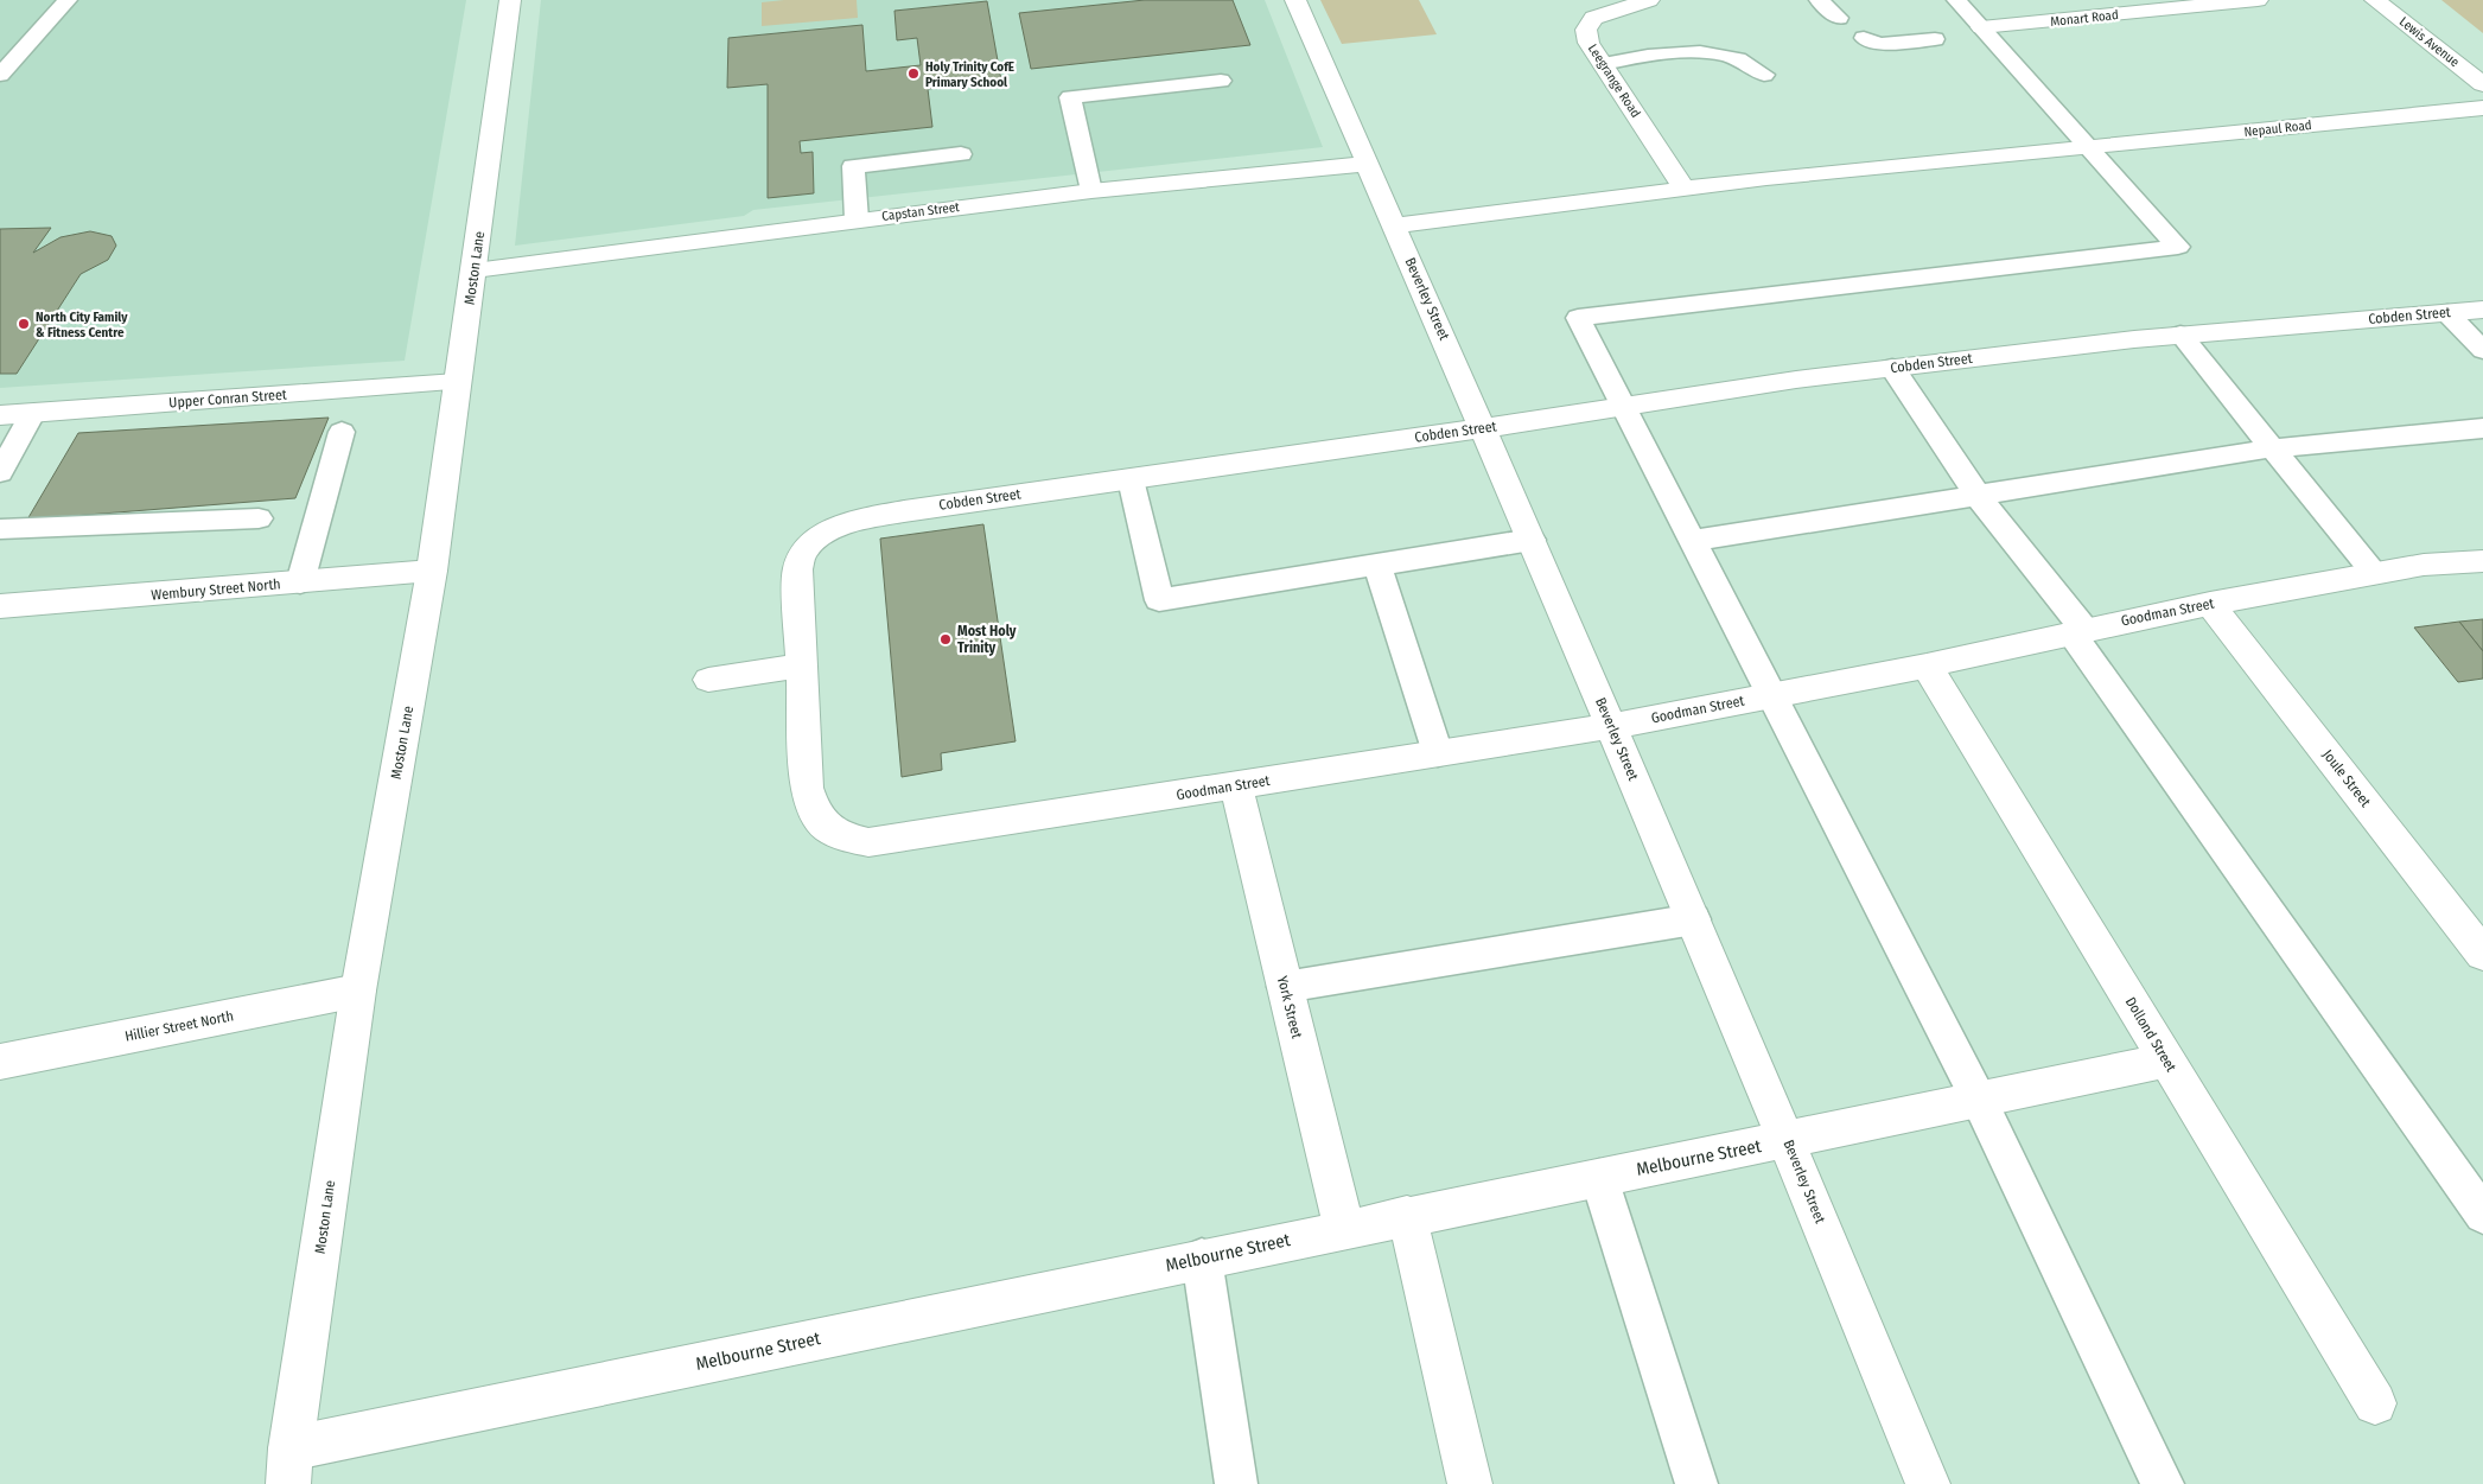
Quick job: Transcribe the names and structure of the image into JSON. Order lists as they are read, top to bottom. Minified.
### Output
{"streets":{"street":["Monart Road","Lewis Avenue","Leegrange Road","Nepaul Road","Capstan Street","Moston Lane","Beverley Street","Cobden Street","Upper Conran Street","Wembury Street North","Goodman Street","Joule Street","York Street","Hillier Street North","Dollond Street","Melbourne Street"]},"crossings":[["Leegrange Road","Nepaul Road"],["Nepaul Road","Beverley Street"],["Capstan Street","Moston Lane"],["Capstan Street","Beverley Street"],["Moston Lane","Upper Conran Street"],["Moston Lane","Wembury Street North"],["Moston Lane","Hillier Street North"],["Moston Lane","Melbourne Street"],["Beverley Street","Cobden Street"],["Beverley Street","Goodman Street"],["Beverley Street","Melbourne Street"],["Cobden Street","Goodman Street"],["Goodman Street","Joule Street"],["Goodman Street","York Street"],["Goodman Street","Dollond Street"],["York Street","Melbourne Street"],["Dollond Street","Melbourne Street"]],"places":["Holy Trinity CofE Primary School","North City Family & Fitness Centre","Most Holy Trinity"]}
